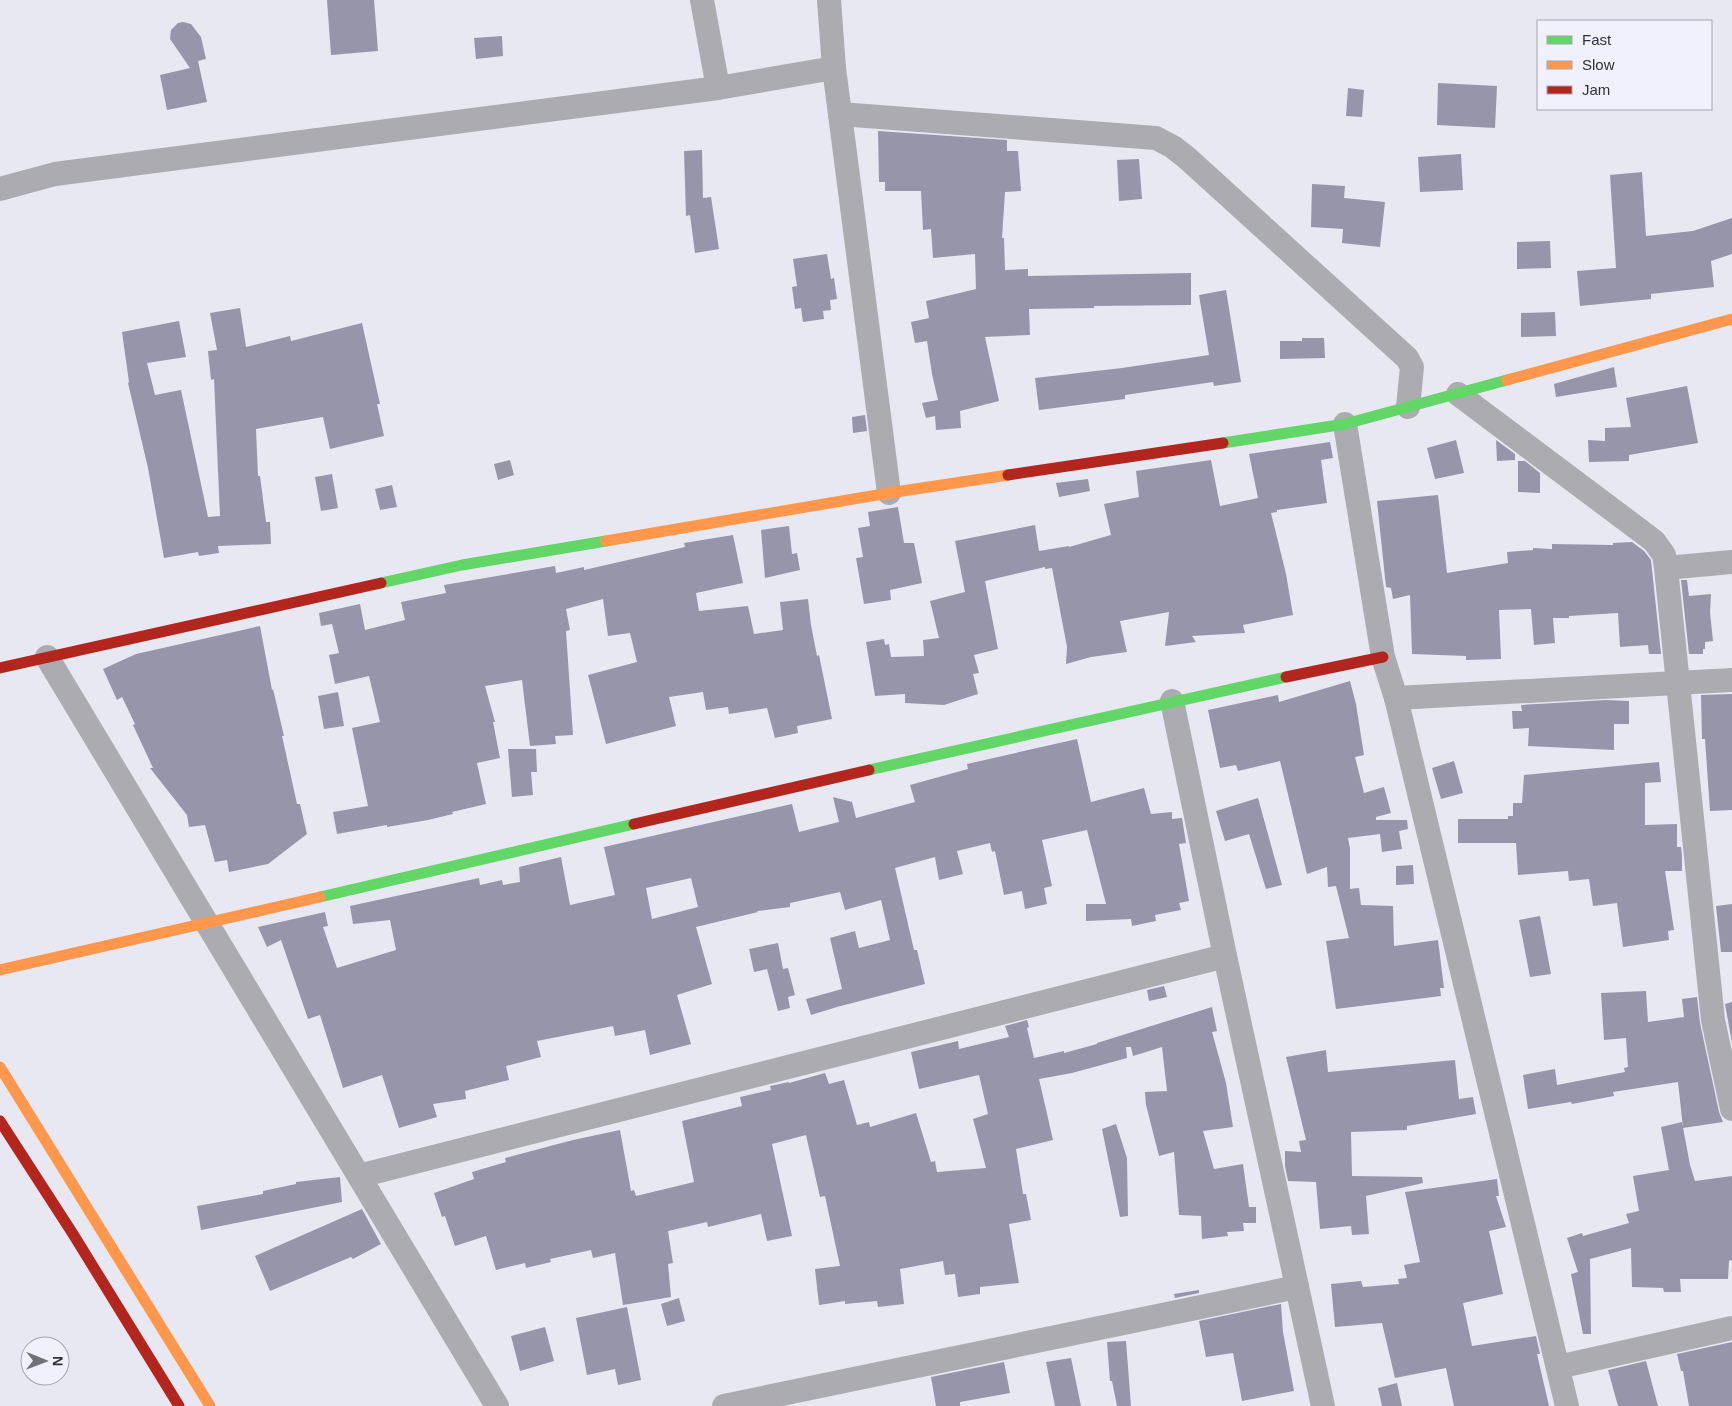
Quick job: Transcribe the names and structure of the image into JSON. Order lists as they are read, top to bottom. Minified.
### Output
{"legend":["Fast","Slow","Jam"],"north":"right"}
